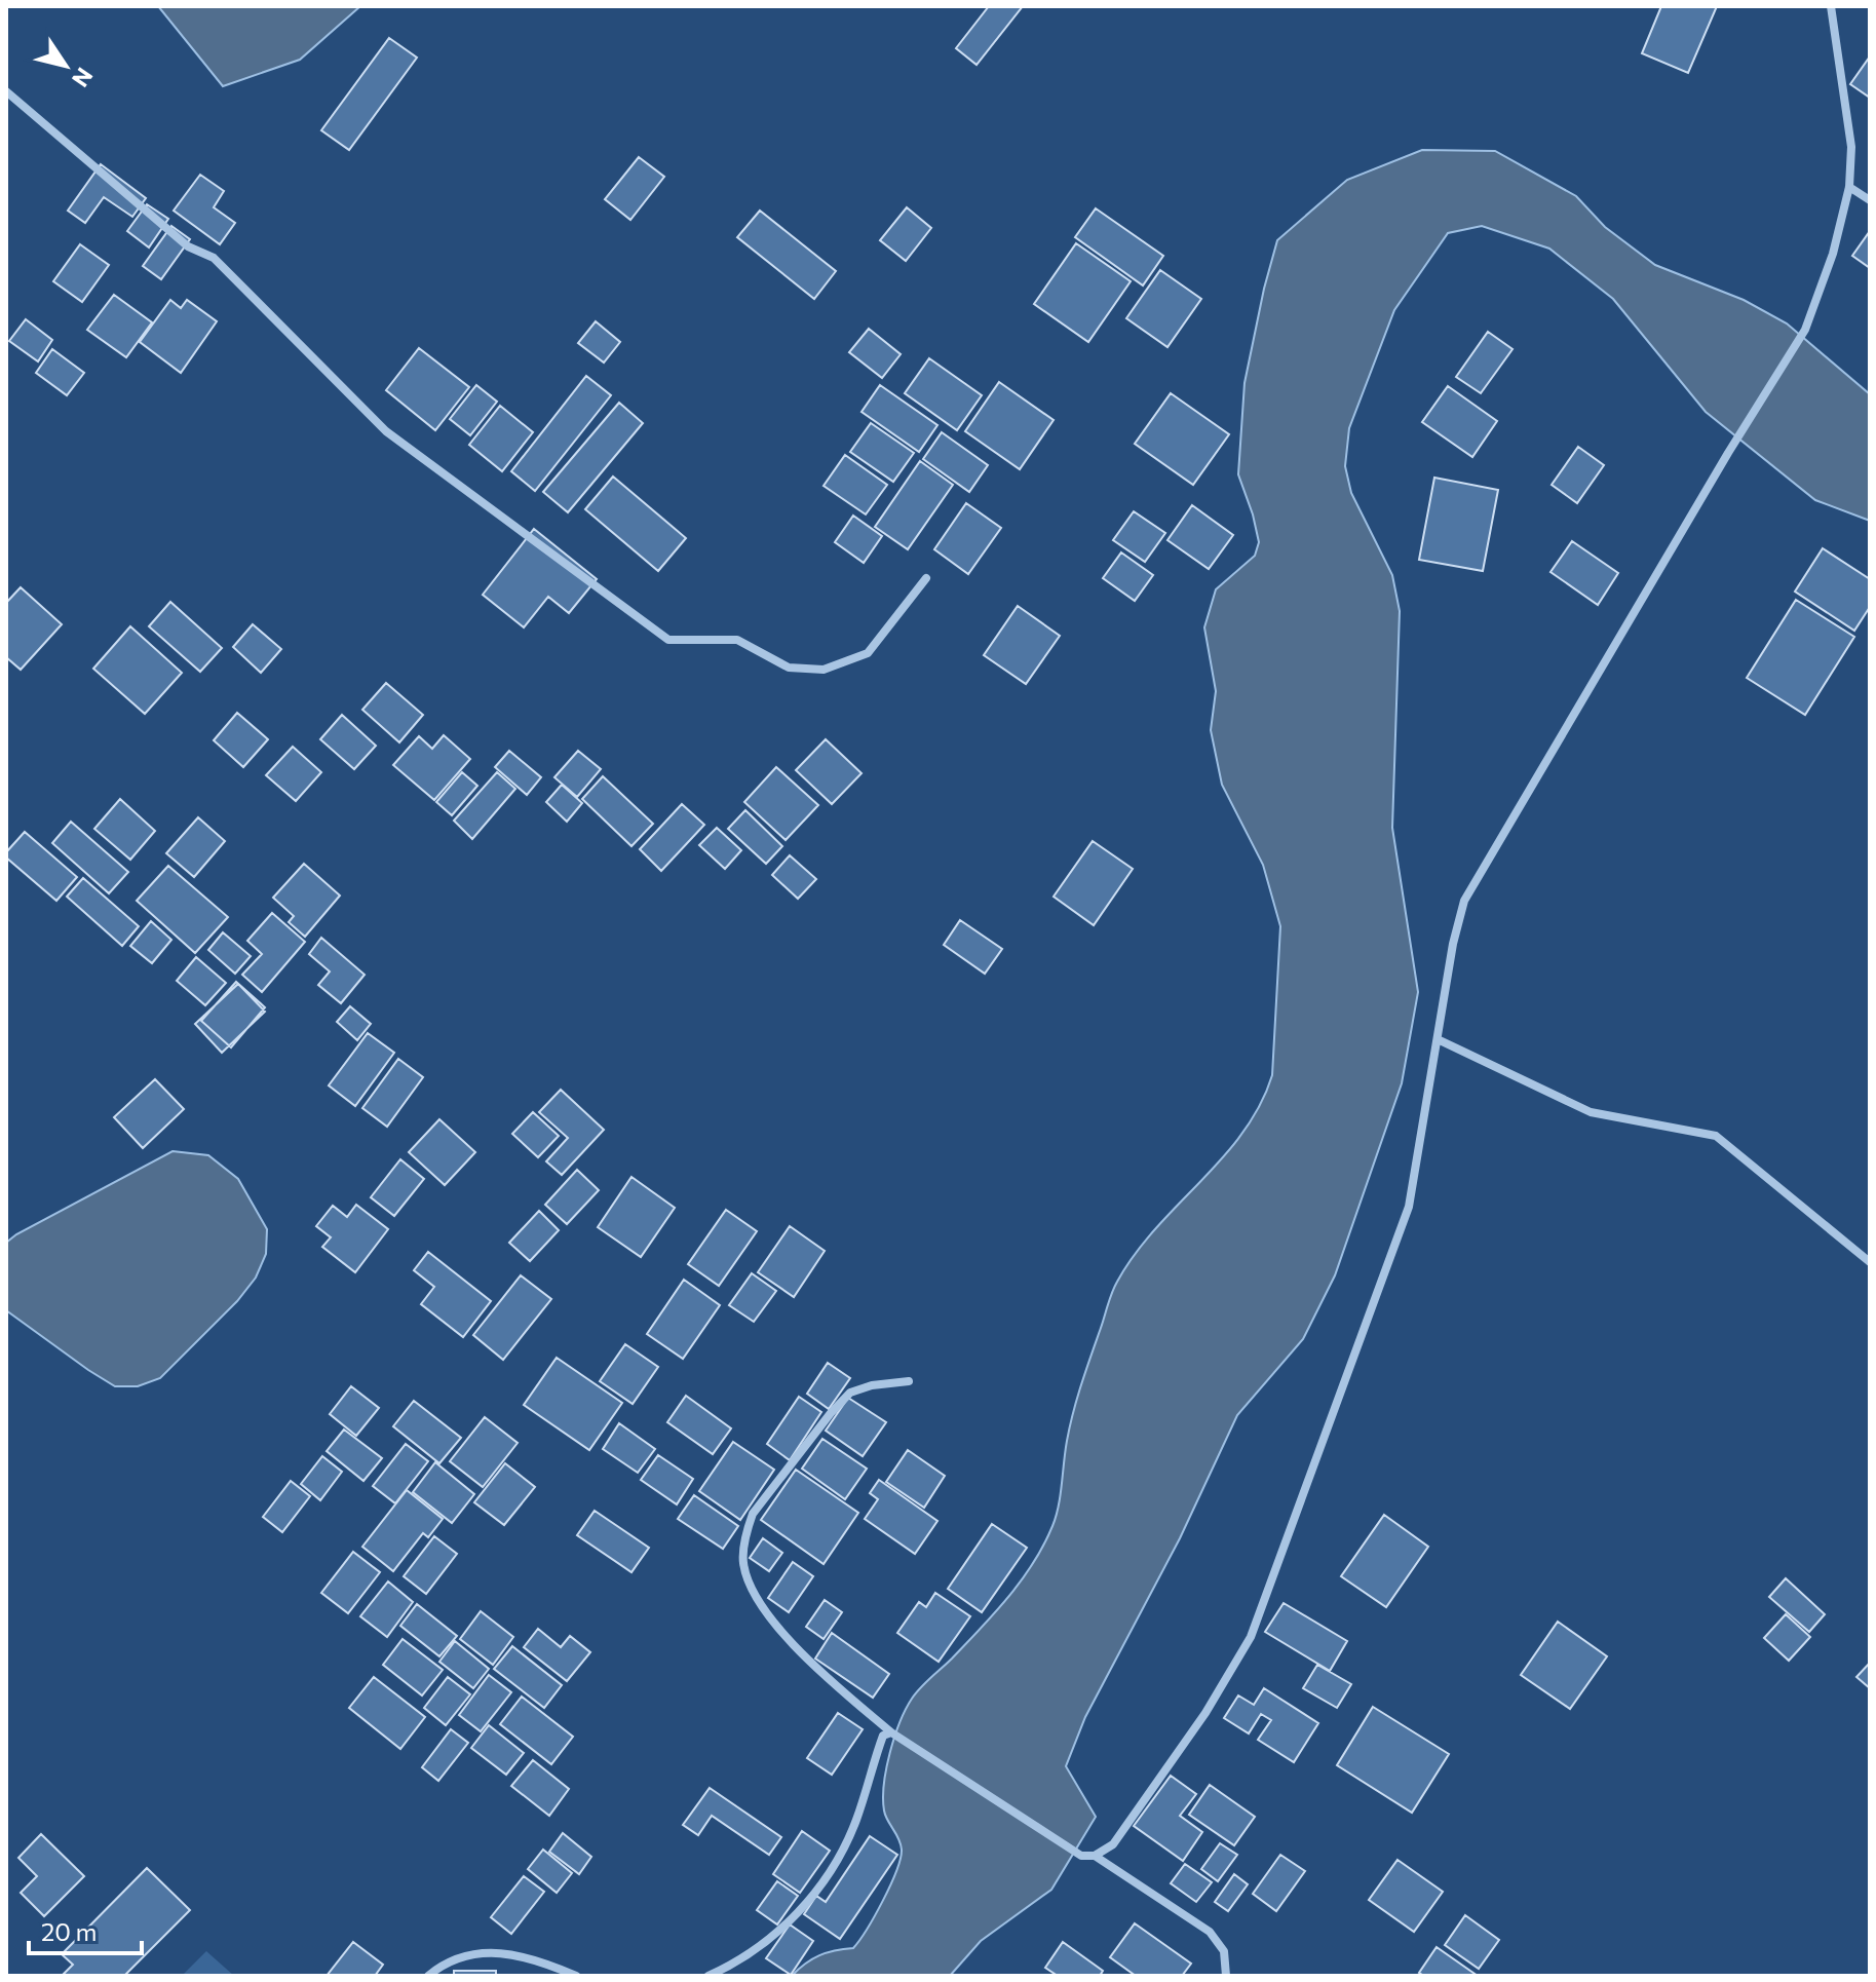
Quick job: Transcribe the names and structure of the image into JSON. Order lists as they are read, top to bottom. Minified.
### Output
{"scale_bar":"20 m","north":"bottom right"}
